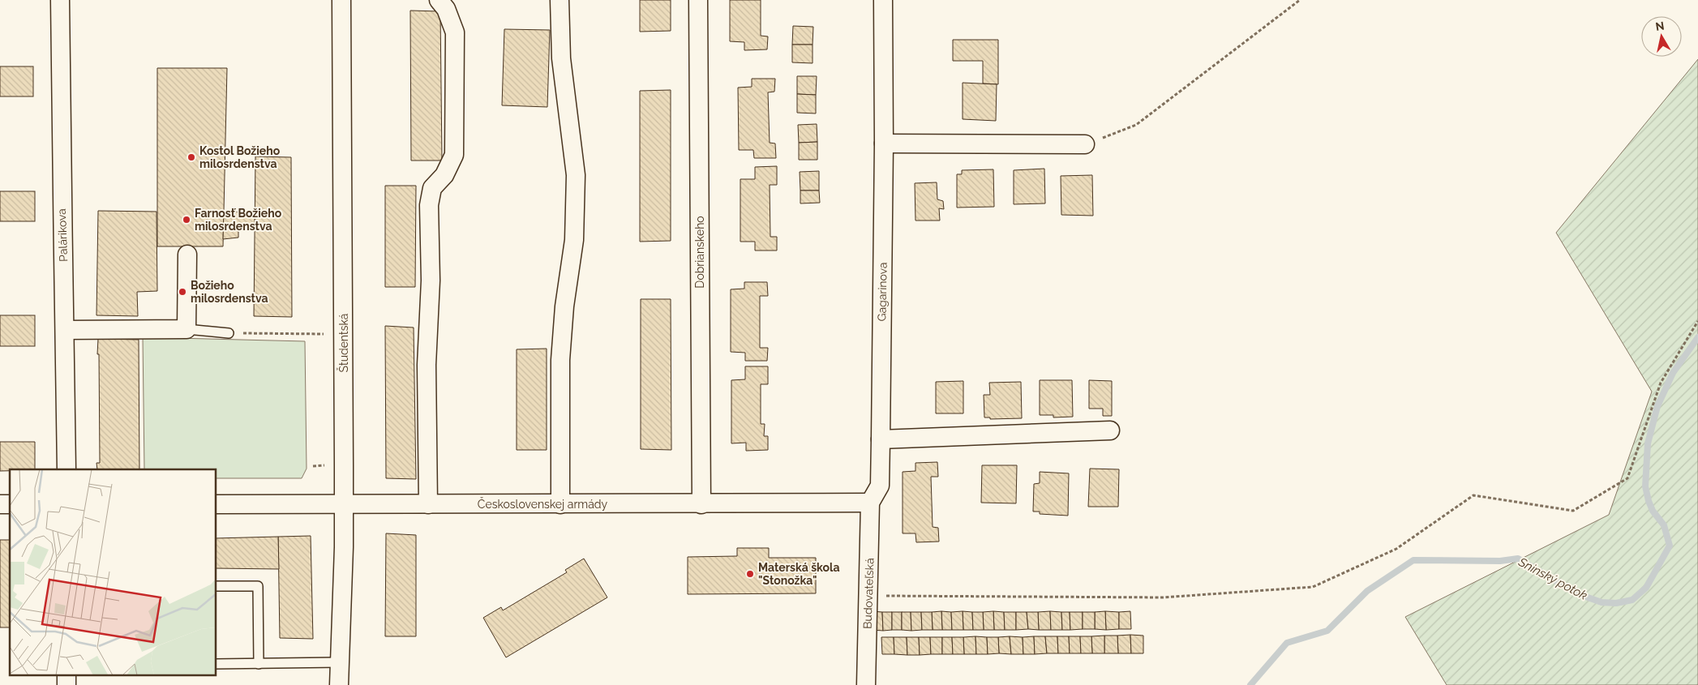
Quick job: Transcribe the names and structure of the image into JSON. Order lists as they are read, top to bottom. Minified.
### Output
{"streets":{"street":["Palárikova","Dobrianskeho","Gagarinova","Študentská","Československej armády","Budovateľská"]},"crossings":[["Dobrianskeho","Československej armády"],["Gagarinova","Československej armády"],["Gagarinova","Budovateľská"],["Študentská","Československej armády"],["Československej armády","Budovateľská"]],"water":["Sninský potok"],"places":["Kostol Božieho milosrdenstva","Farnosť Božieho milosrdenstva","Božieho milosrdenstva","Materská škola \"Stonožka\""],"north":"top"}
